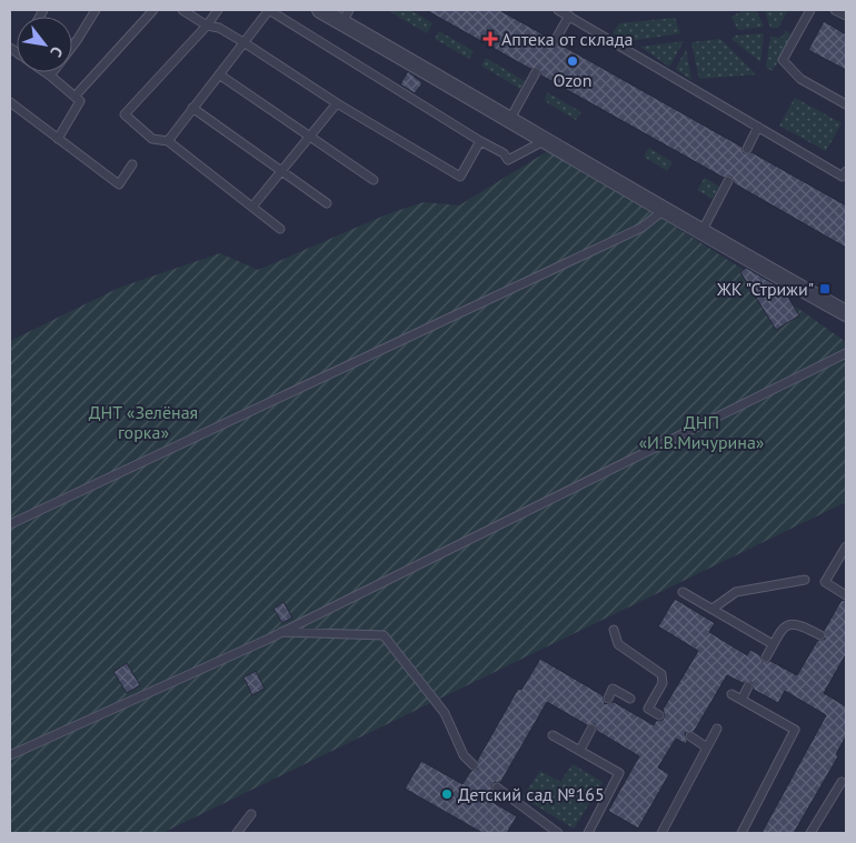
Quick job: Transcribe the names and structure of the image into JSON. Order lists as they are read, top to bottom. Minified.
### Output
{"parks":["ДНТ «Зелёная горка»","ДНП «И.В.Мичурина»"],"places":{"health":["Аптека от склада"],"other":["Ozon","Детский сад №165"],"transit":["ЖК \"Стрижи\""]},"north":"bottom right"}
